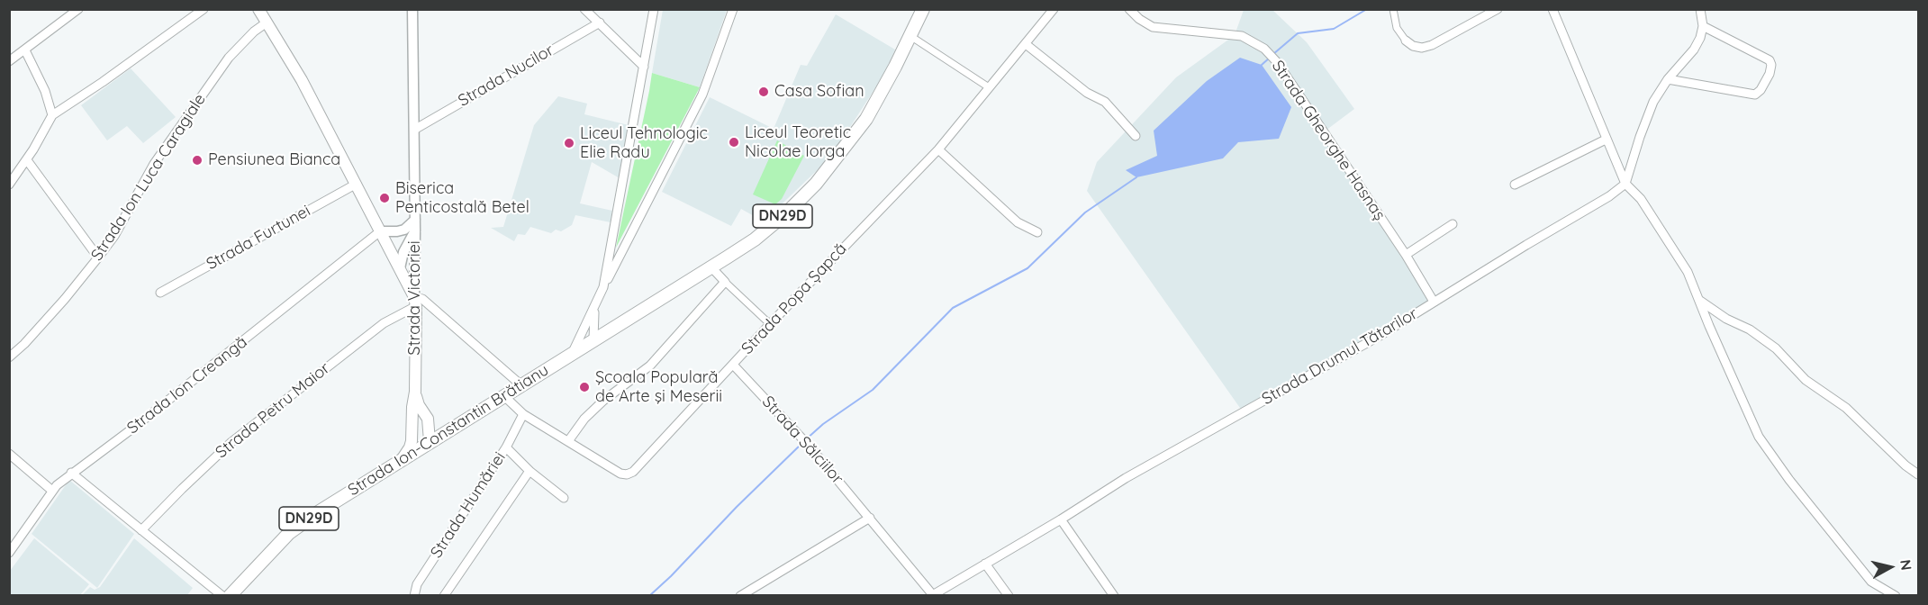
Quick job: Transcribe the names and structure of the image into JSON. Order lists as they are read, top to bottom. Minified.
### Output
{"streets":{"main road":["DN29D","Strada Victoriei","Strada Ion-Constantin Brătianu"],"street":["Strada Nucilor","Strada Gheorghe Hasnaș","Strada Ion Luca Caragiale","Strada Furtunei","Strada Popa Șapcă","Strada Drumul Tătarilor","Strada Ion Creangă","Strada Petru Maior","Strada Sălciilor","Strada Humăriei"]},"crossings":[["Strada Nucilor","Strada Victoriei"],["Strada Gheorghe Hasnaș","Strada Drumul Tătarilor"],["DN29D","Strada Ion-Constantin Brătianu"],["Strada Victoriei","Strada Petru Maior"],["Strada Victoriei","Strada Ion-Constantin Brătianu"],["Strada Popa Șapcă","Strada Ion-Constantin Brătianu"],["Strada Popa Șapcă","Strada Sălciilor"],["Strada Popa Șapcă","Strada Humăriei"],["Strada Drumul Tătarilor","Strada Sălciilor"]],"places":["Casa Sofian","Liceul Teoretic Nicolae Iorga","Liceul Tehnologic Elie Radu","Pensiunea Bianca","Biserica Penticostală Betel","Şcoala Populară de Arte şi Meserii"],"north":"right"}
